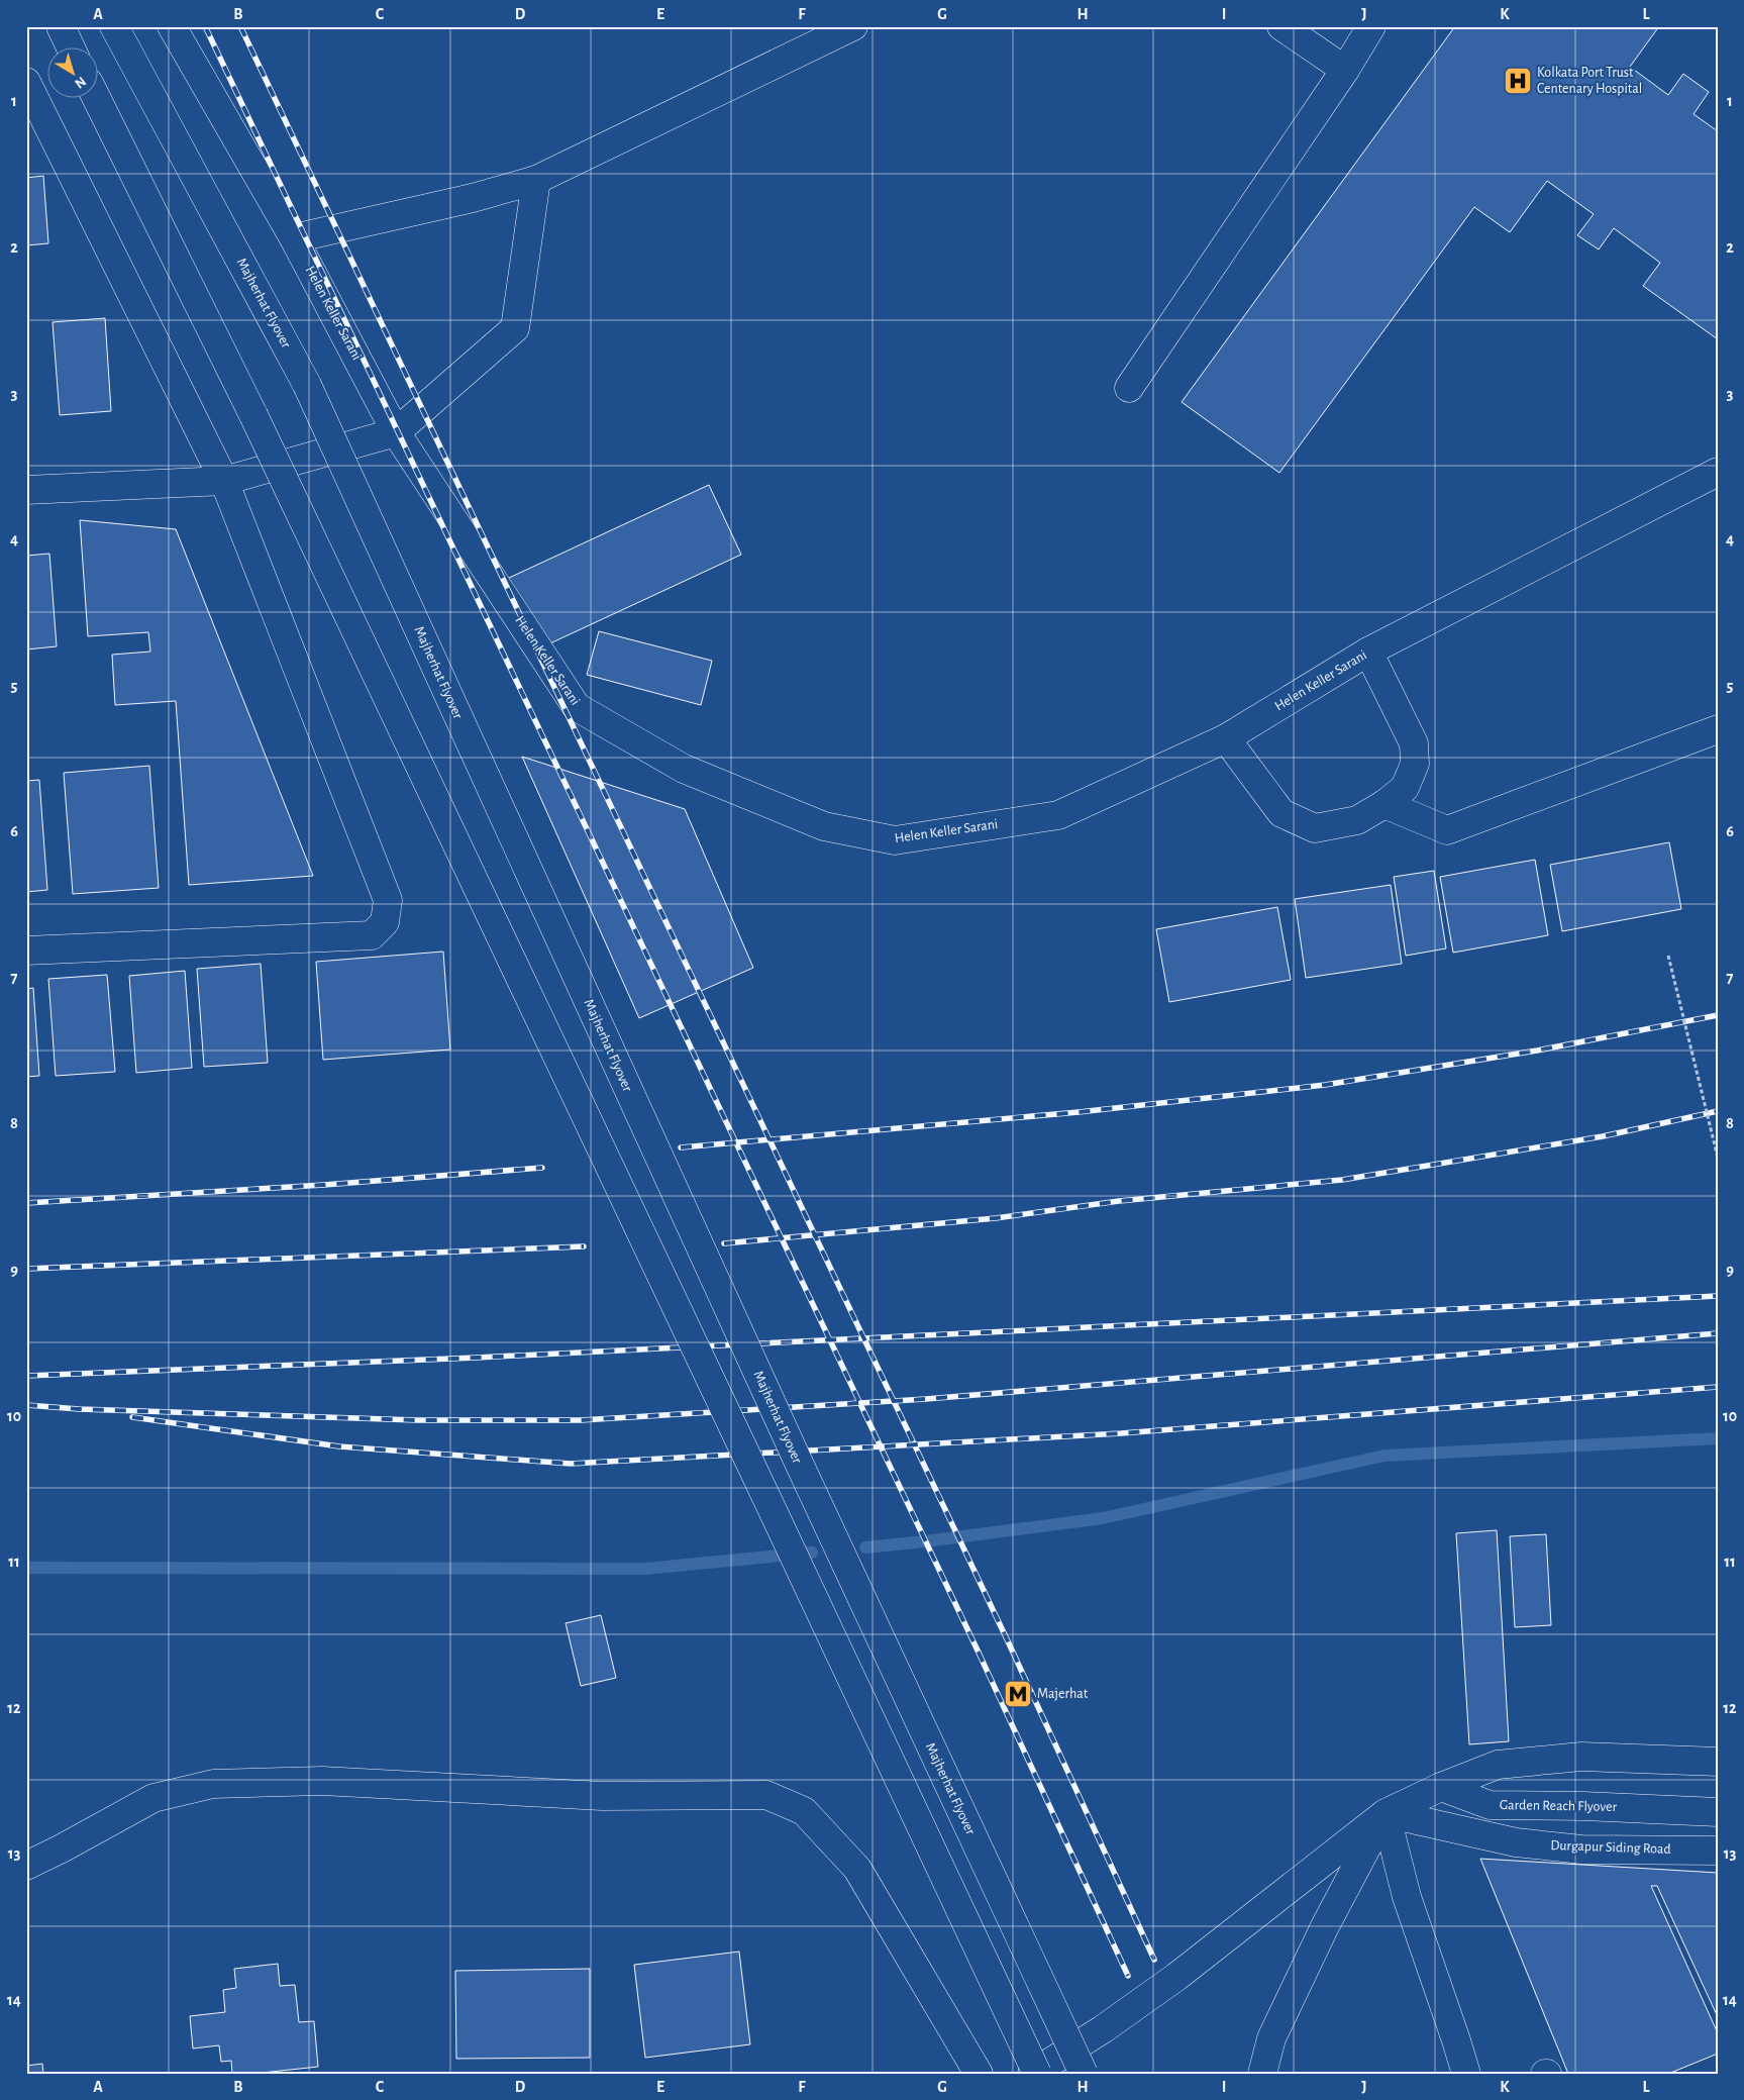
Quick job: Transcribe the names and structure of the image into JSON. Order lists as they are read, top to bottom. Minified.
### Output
{"streets":{"main road":["Majherhat Flyover","Helen Keller Sarani","Garden Reach Flyover","Durgapur Siding Road"]},"places":{"hospital":["Kolkata Port Trust Centenary Hospital"],"metro station":["Majerhat"]},"north":"bottom right","grid":{"columns":["A","B","C","D","E","F","G","H","I","J","K","L"],"rows":["1","2","3","4","5","6","7","8","9","10","11","12","13","14"]}}
